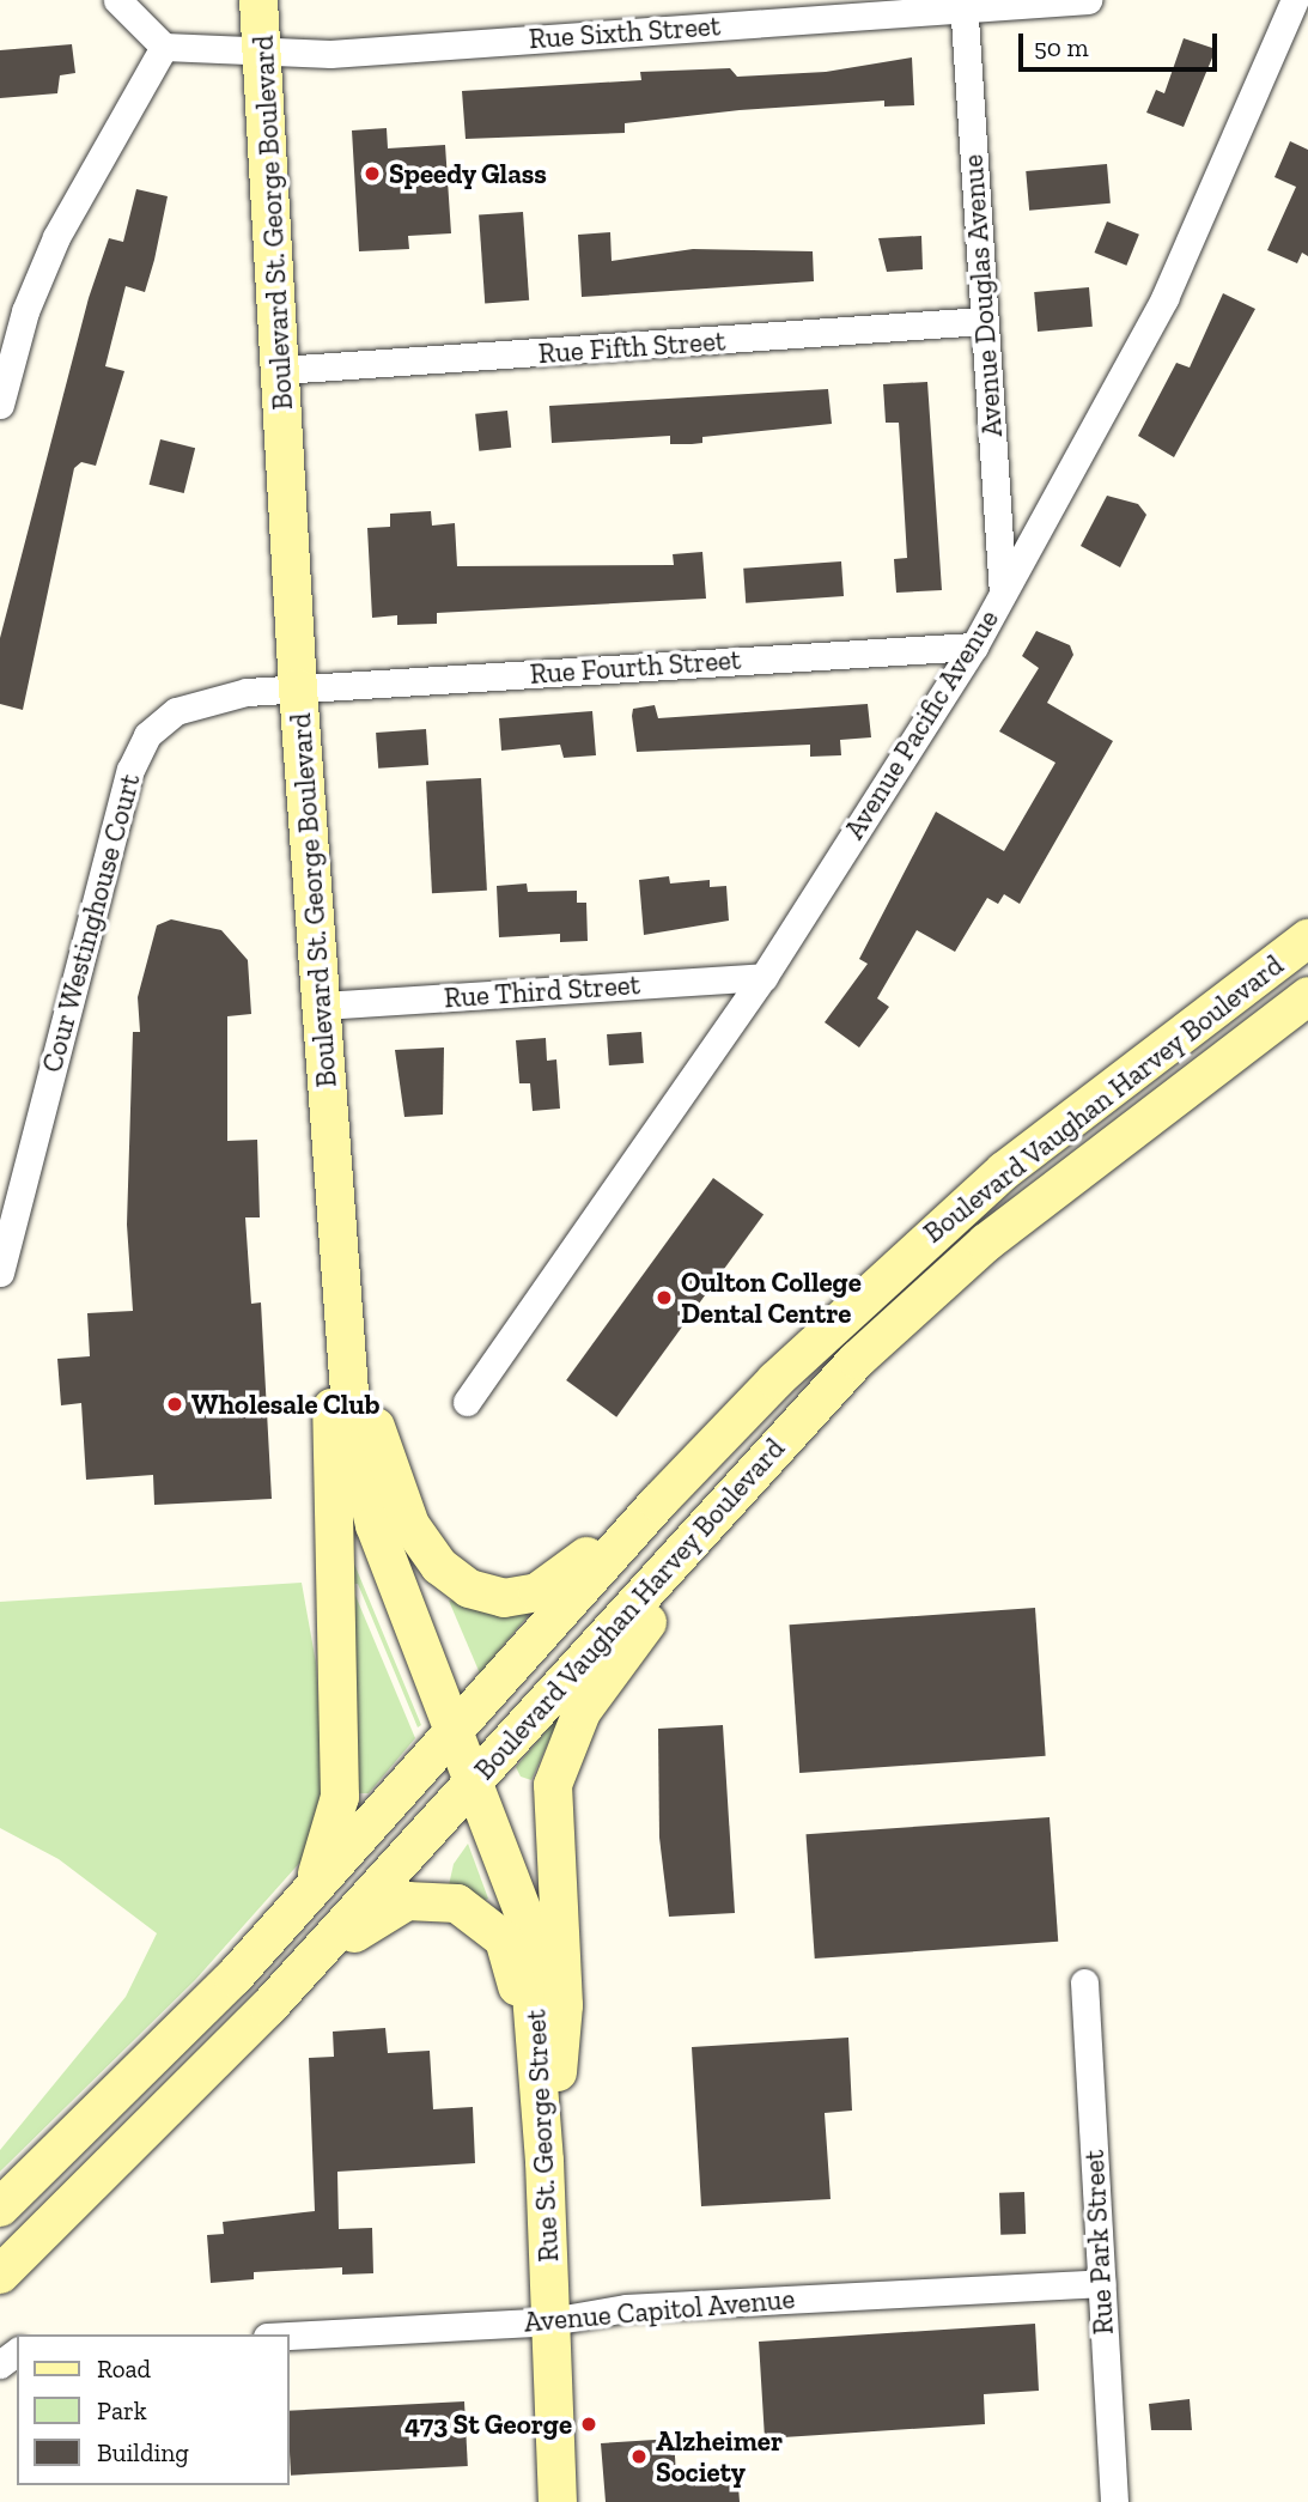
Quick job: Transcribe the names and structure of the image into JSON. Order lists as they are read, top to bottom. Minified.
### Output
{"streets":{"main road":["Boulevard St. George Boulevard","Boulevard Vaughan Harvey Boulevard","Rue St. George Street"],"street":["Rue Sixth Street","Avenue Douglas Avenue","Rue Fifth Street","Rue Fourth Street","Avenue Pacific Avenue","Cour Westinghouse Court","Rue Third Street","Rue Park Street","Avenue Capitol Avenue"]},"crossings":[["Rue Sixth Street","Boulevard St. George Boulevard"],["Rue Sixth Street","Avenue Douglas Avenue"],["Boulevard St. George Boulevard","Rue Fifth Street"],["Boulevard St. George Boulevard","Rue Fourth Street"],["Boulevard St. George Boulevard","Cour Westinghouse Court"],["Boulevard St. George Boulevard","Rue Third Street"],["Boulevard St. George Boulevard","Boulevard Vaughan Harvey Boulevard"],["Boulevard St. George Boulevard","Rue St. George Street"],["Avenue Douglas Avenue","Rue Fifth Street"],["Avenue Douglas Avenue","Avenue Pacific Avenue"],["Rue Fourth Street","Avenue Pacific Avenue"],["Rue Fourth Street","Cour Westinghouse Court"],["Avenue Pacific Avenue","Rue Third Street"],["Boulevard Vaughan Harvey Boulevard","Rue St. George Street"],["Rue St. George Street","Avenue Capitol Avenue"],["Rue Park Street","Avenue Capitol Avenue"]],"places":["Speedy Glass","Oulton College Dental Centre","Wholesale Club","473 St George","Alzheimer Society"],"legend":["Road","Park","Building"],"scale_bar":"50 m"}
